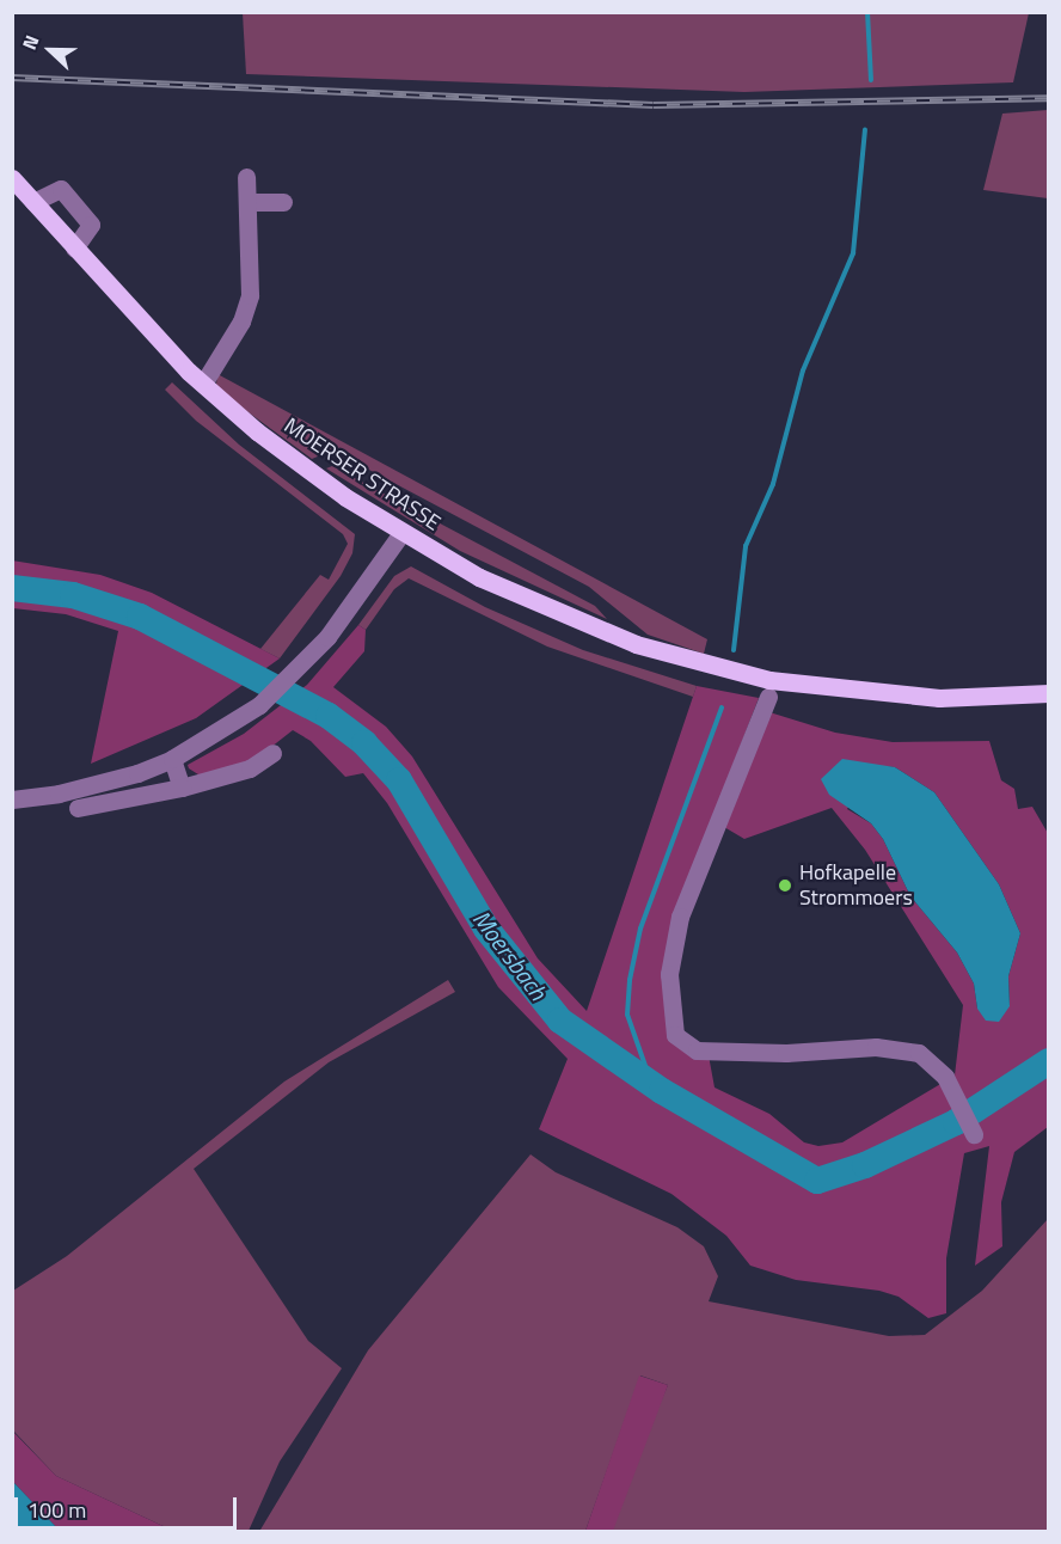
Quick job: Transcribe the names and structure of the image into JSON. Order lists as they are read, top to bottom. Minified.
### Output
{"streets":{"main road":["MOERSER STRASSE"]},"water":["Moersbach"],"places":["Hofkapelle Strommoers"],"scale_bar":"100 m","north":"left"}
